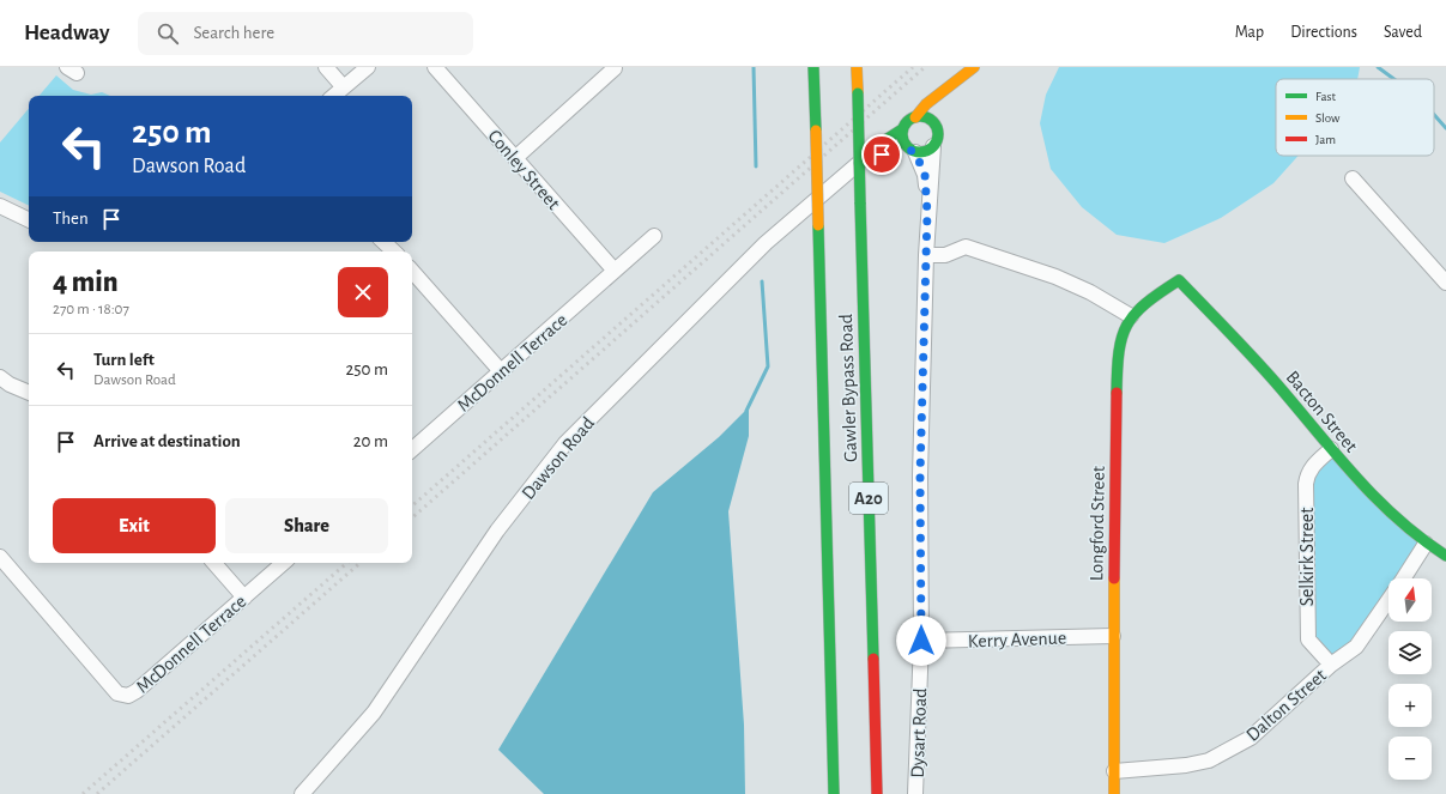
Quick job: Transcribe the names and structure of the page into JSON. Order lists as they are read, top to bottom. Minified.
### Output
{"streets":{"main road":["Gawler Bypass Road","Bacton Street","Dawson Road","A20","Longford Street"],"street":["Conley Street","McDonnell Terrace","Selkirk Street","Kerry Avenue","Dalton Street","Dysart Road"]},"crossings":[["Conley Street","McDonnell Terrace"],["Bacton Street","Longford Street"],["Bacton Street","Selkirk Street"],["Bacton Street","Dalton Street"],["Dawson Road","Dysart Road"],["Longford Street","Kerry Avenue"],["Longford Street","Dalton Street"],["Selkirk Street","Dalton Street"],["Kerry Avenue","Dysart Road"]],"legend":["Fast","Slow","Jam"],"north":"top","page":{"header":"Headway","search":"Search here","nav":["Map","Directions","Saved"],"turn":["250 m","Dawson Road"],"then":"Then","heading":["4 min","270 m · 18:07"],"list":[{"name":"Turn left","note":"Dawson Road","value":"250 m"},{"name":"Arrive at destination","value":"20 m"}],"buttons":["Exit","Share"],"map_buttons":["+","−"]}}
